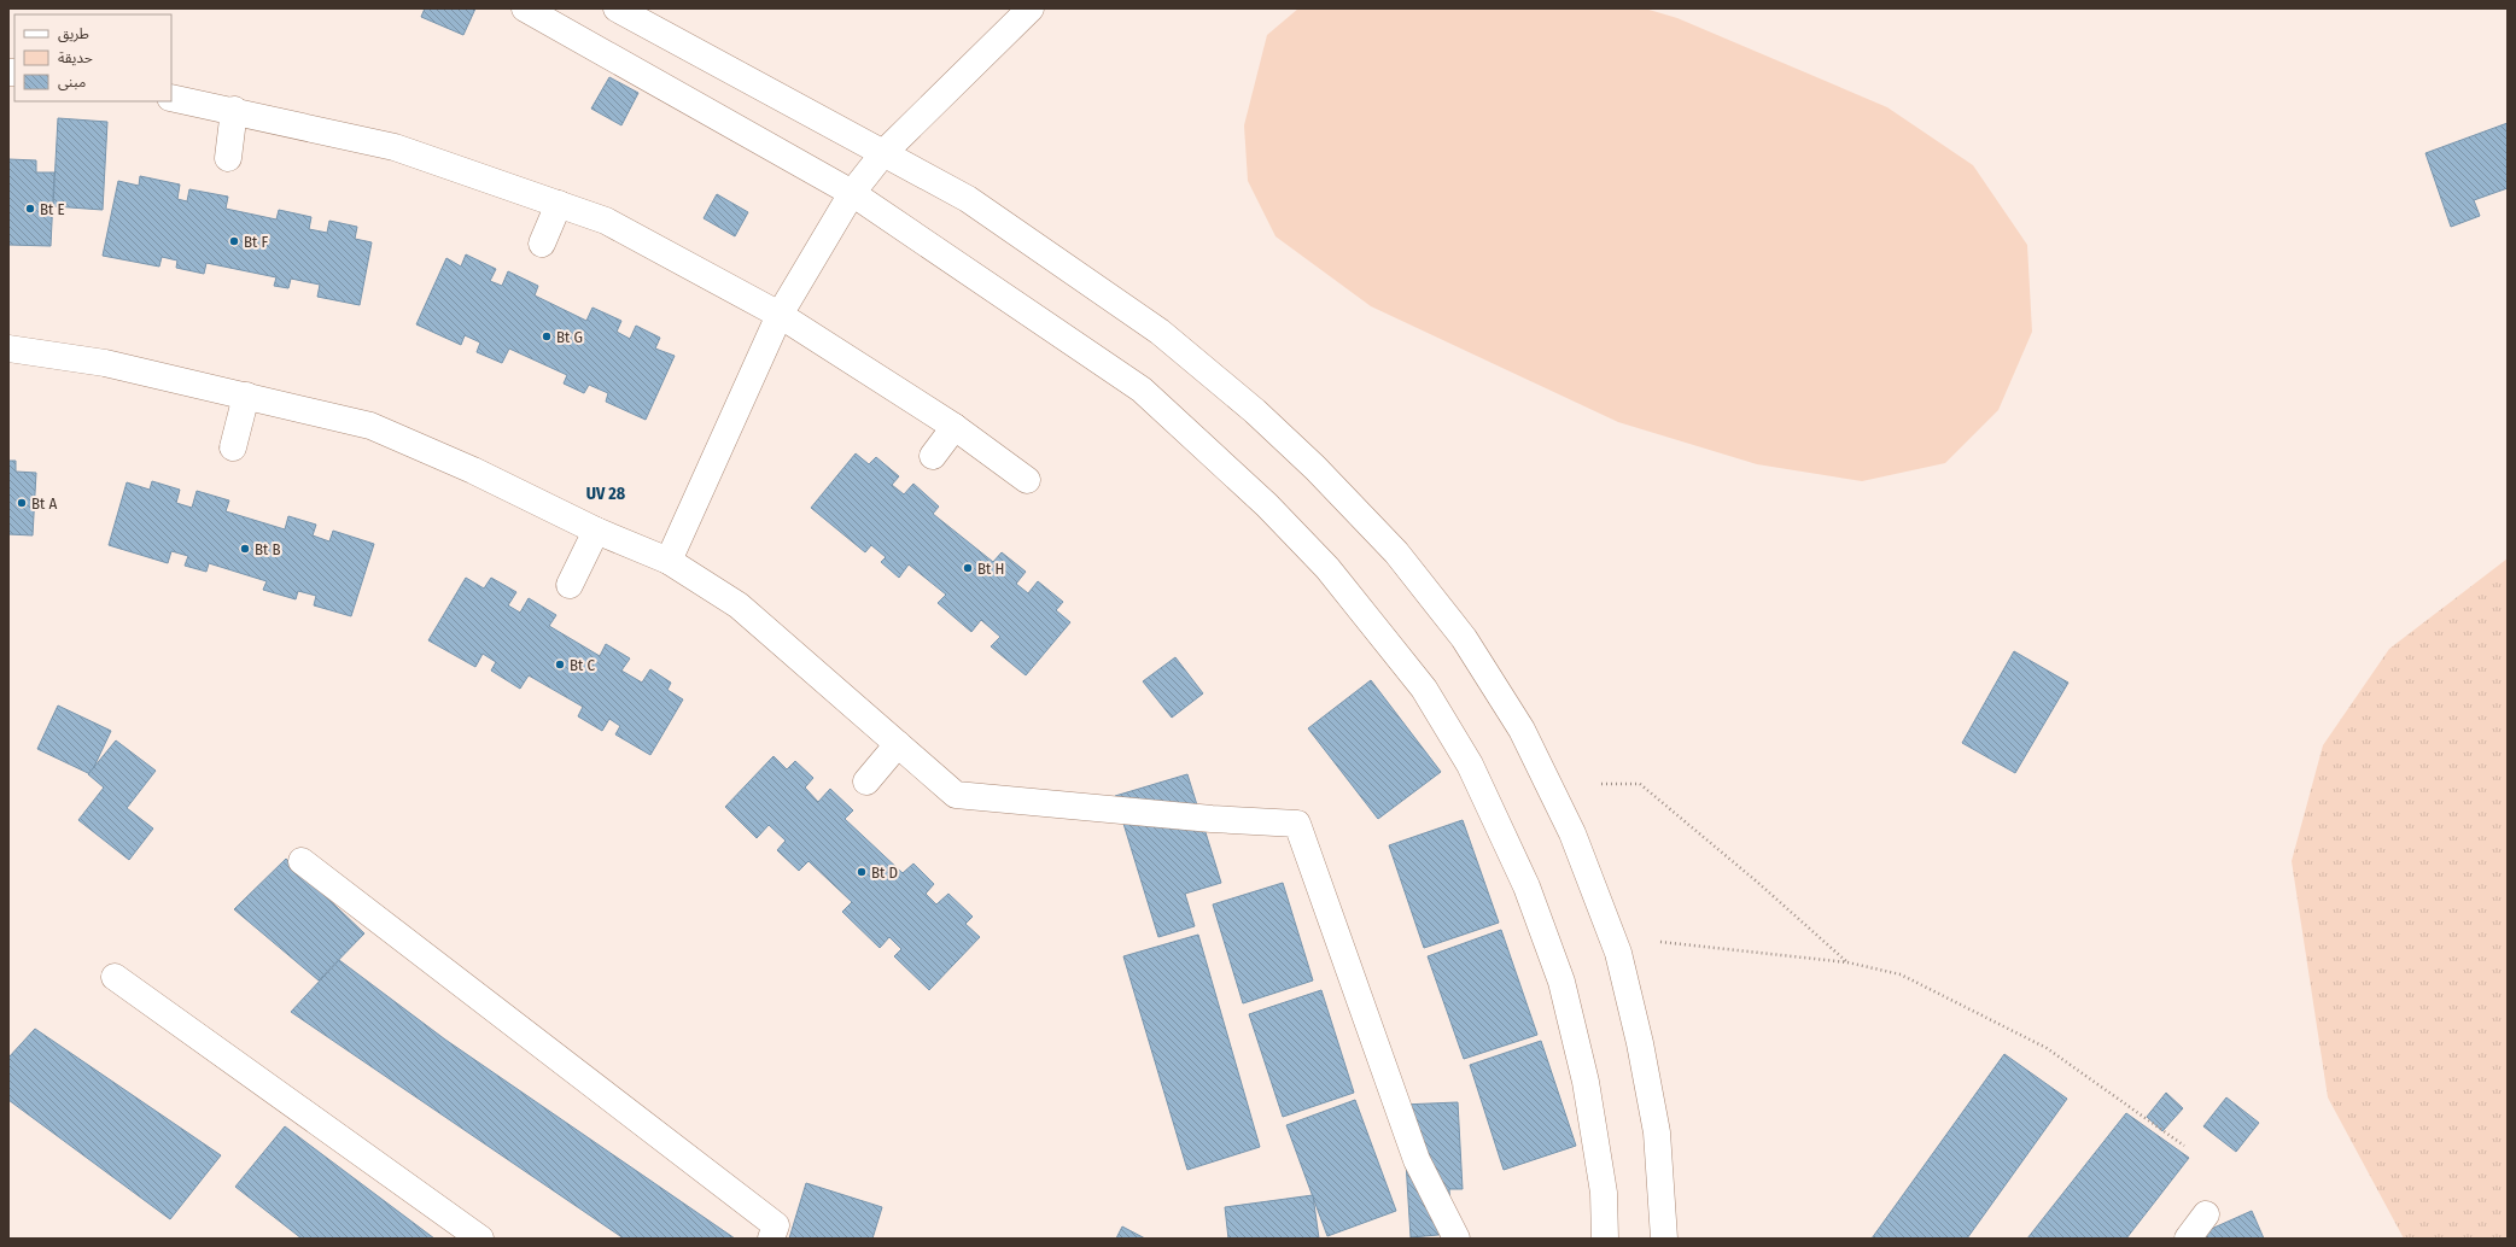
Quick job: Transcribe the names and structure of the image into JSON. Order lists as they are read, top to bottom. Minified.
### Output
{"districts":["UV 28"],"places":["Bt E","Bt F","Bt G","Bt A","Bt B","Bt H","Bt C","Bt D"],"legend":["طريق","حديقة","مبنى"]}
